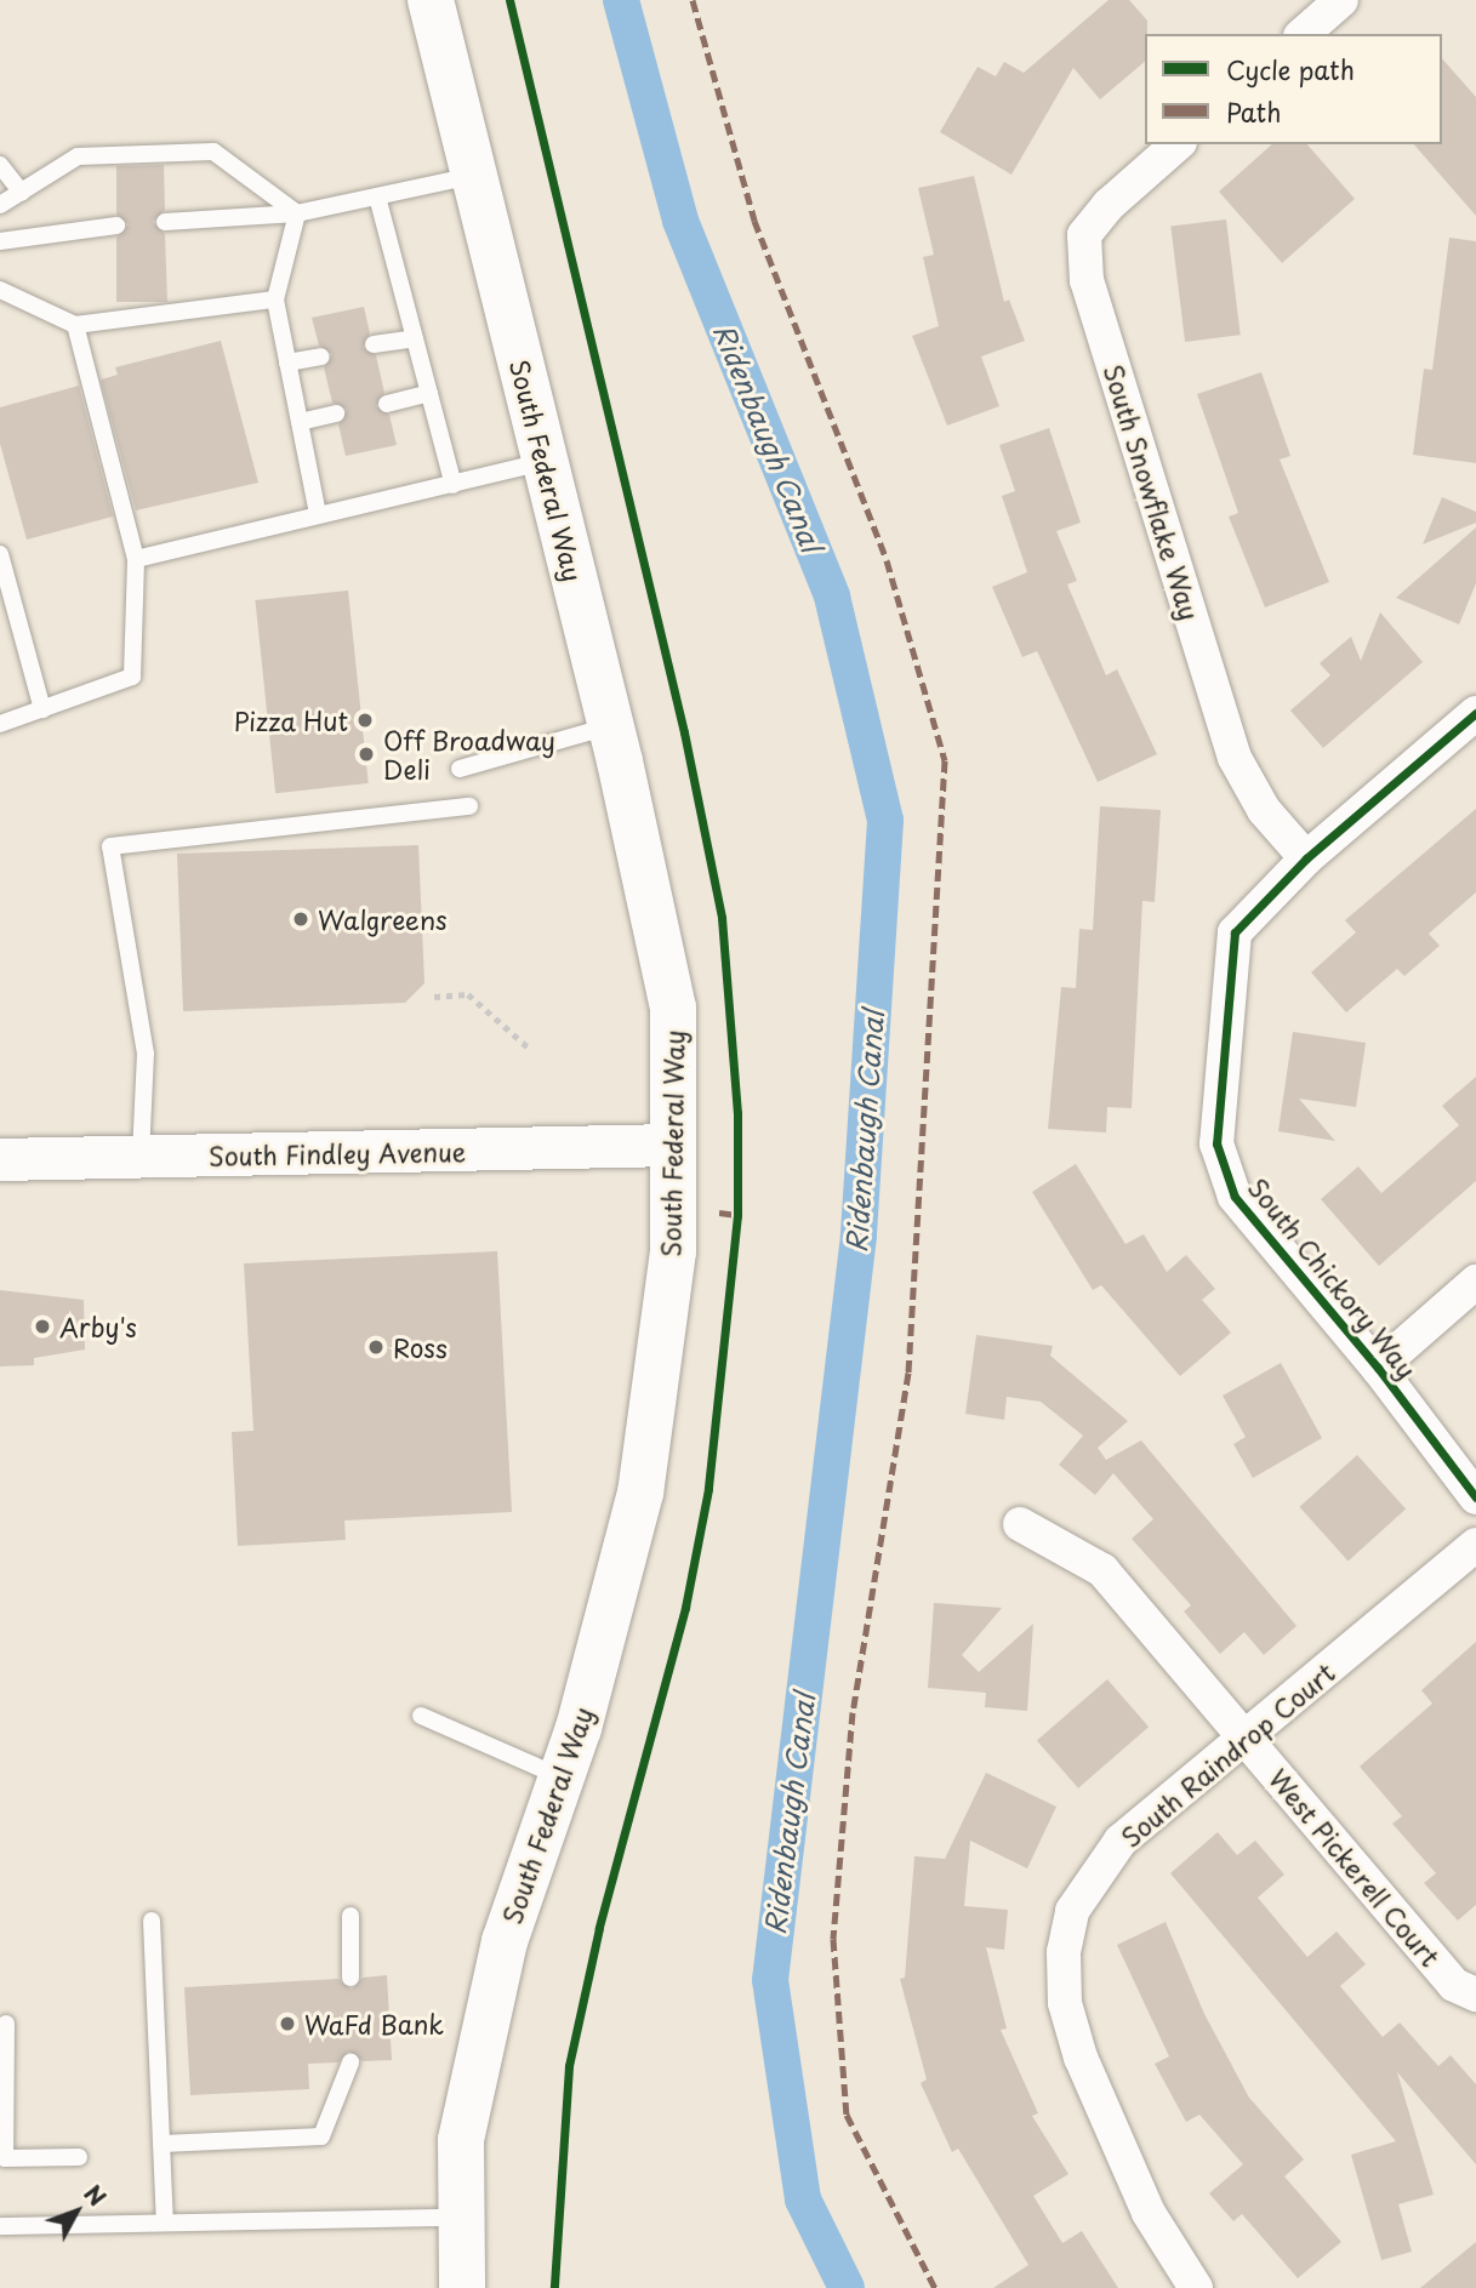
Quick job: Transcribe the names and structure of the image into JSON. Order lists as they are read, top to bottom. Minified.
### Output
{"streets":{"main road":["South Federal Way"],"street":["South Snowflake Way","South Findley Avenue","South Chickory Way","South Raindrop Court","West Pickerell Court"]},"crossings":[["South Federal Way","South Findley Avenue"],["South Snowflake Way","South Chickory Way"],["South Raindrop Court","West Pickerell Court"]],"water":["Ridenbaugh Canal"],"places":["Pizza Hut","Off Broadway Deli","Walgreens","Arby's","Ross","WaFd Bank"],"legend":["Cycle path","Path"],"north":"top right"}
